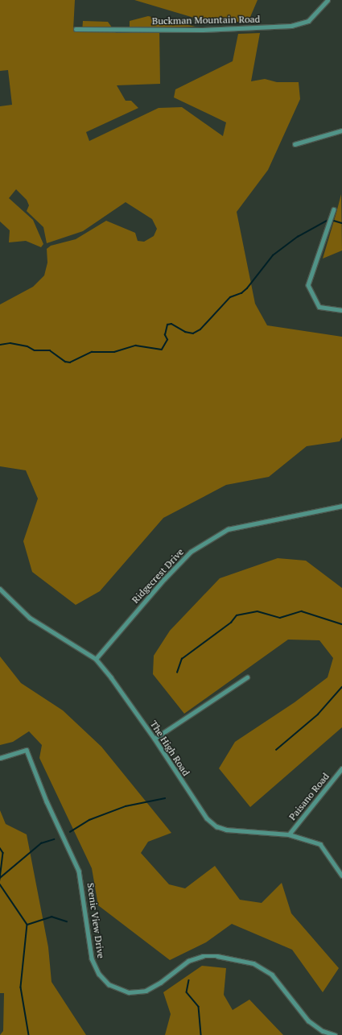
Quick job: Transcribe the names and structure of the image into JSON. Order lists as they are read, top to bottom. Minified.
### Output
{"streets":{"street":["Buckman Mountain Road","Ridgecrest Drive","The High Road","Paisano Road","Scenic View Drive"]},"crossings":[["Ridgecrest Drive","The High Road"],["The High Road","Paisano Road"]]}
